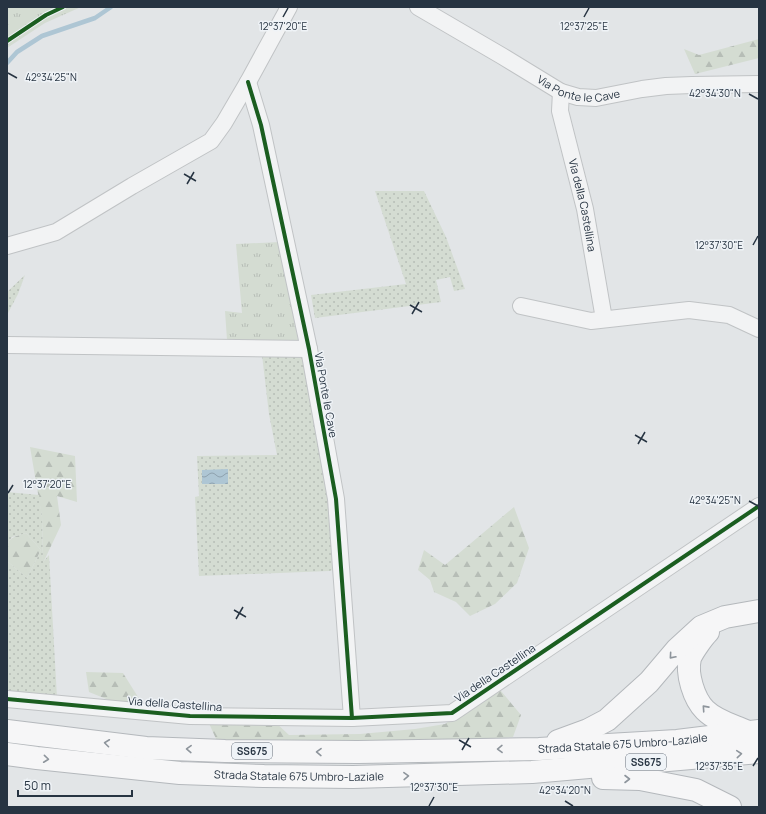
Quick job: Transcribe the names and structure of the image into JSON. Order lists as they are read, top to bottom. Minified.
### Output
{"streets":{"highway":["Strada Statale 675 Umbro-Laziale","SS675"],"street":["Via Ponte le Cave","Via della Castellina"]},"crossings":[["Via Ponte le Cave","Via della Castellina"]],"scale_bar":"50 m","coordinates":["12°37'20\"E","12°37'25\"E","42°34'25\"N","42°34'30\"N","12°37'30\"E","12°37'35\"E","42°34'20\"N"]}
